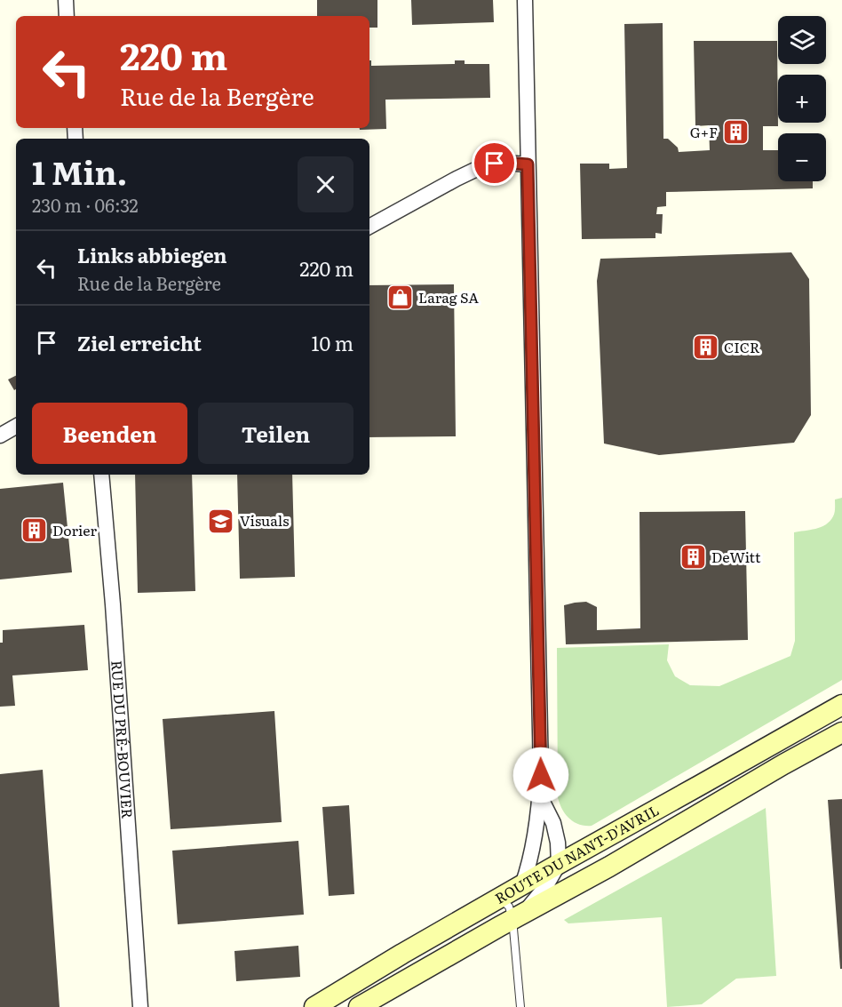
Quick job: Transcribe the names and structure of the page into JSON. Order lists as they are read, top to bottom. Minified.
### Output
{"streets":{"main road":["ROUTE DU NANT-D'AVRIL"],"street":["RUE DU PRÉ-BOUVIER"]},"places":{"building":["G+F","CICR","Dorier","DeWitt"],"shop":["Larag SA"],"school or university":["Visuals"]},"page":{"map_buttons":["+","−"],"turn":["220 m","Rue de la Bergère"],"heading":["1 Min.","230 m · 06:32"],"list":[{"name":"Links abbiegen","note":"Rue de la Bergère","value":"220 m"},{"name":"Ziel erreicht","value":"10 m"}],"buttons":["Beenden","Teilen"]}}
